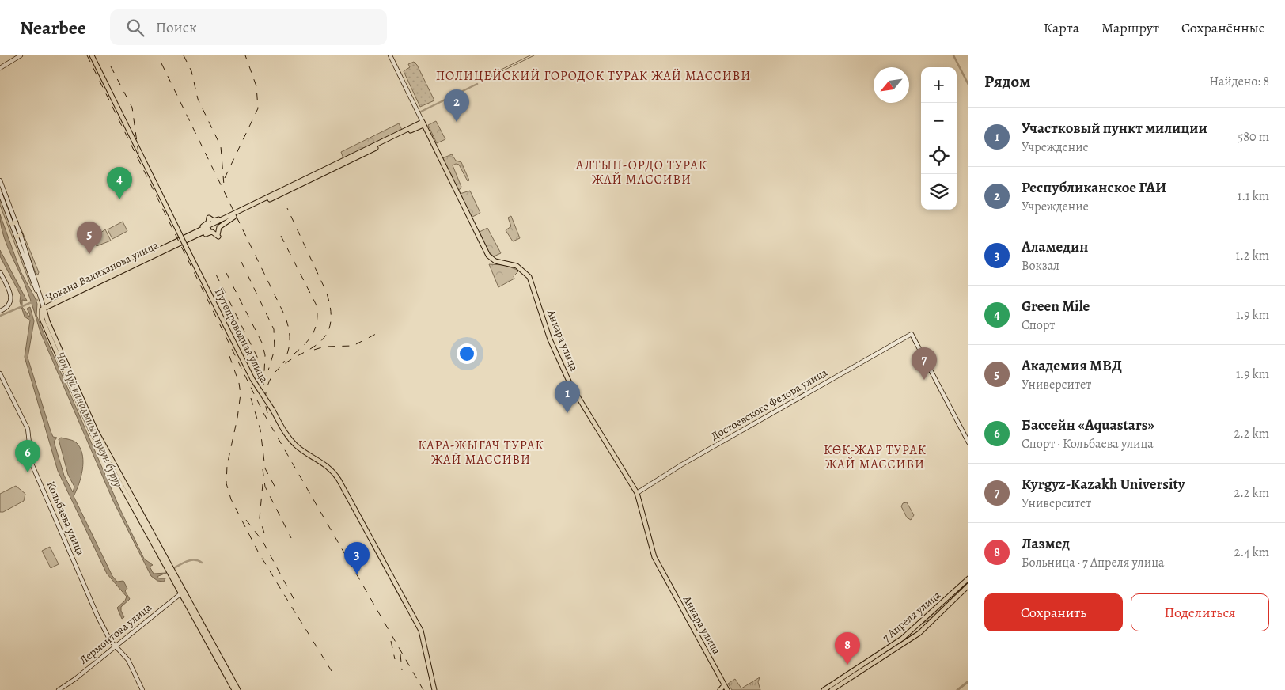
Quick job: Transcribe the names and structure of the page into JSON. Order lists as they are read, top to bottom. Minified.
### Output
{"streets":{"main road":["Чокана Валиханова улица","Путепроводная улица","Анкара улица","Достоевского Федора улица","Кольбаева улица","7 Апреля улица","Лермонтова улица"]},"crossings":[["Чокана Валиханова улица","Анкара улица"],["Анкара улица","Достоевского Федора улица"],["Кольбаева улица","Лермонтова улица"]],"districts":["ПОЛИЦЕЙСКИЙ ГОРОДОК ТУРАК ЖАЙ МАССИВИ","АЛТЫН-ОРДО ТУРАК ЖАЙ МАССИВИ","КАРА-ЖЫГАЧ ТУРАК ЖАЙ МАССИВИ","КӨК-ЖАР ТУРАК ЖАЙ МАССИВИ"],"water":["Чоң Чүй каналынын нугун буруу"],"north":"bottom left","page":{"header":"Nearbee","search":"Поиск","nav":["Карта","Маршрут","Сохранённые"],"heading":["Рядом","Найдено: 8"],"map_buttons":["+","−"],"pins":["2","4","5","7","1","6","3","8"],"list":[{"mark":"1","name":"Участковый пункт милиции","note":"Учреждение","value":"580 m"},{"mark":"2","name":"Республиканское ГАИ","note":"Учреждение","value":"1.1 km"},{"mark":"3","name":"Аламедин","note":"Вокзал","value":"1.2 km"},{"mark":"4","name":"Green Mile","note":"Спорт","value":"1.9 km"},{"mark":"5","name":"Академия МВД","note":"Университет","value":"1.9 km"},{"mark":"6","name":"Бассейн «Aquastars»","note":"Спорт · Кольбаева улица","value":"2.2 km"},{"mark":"7","name":"Kyrgyz-Kazakh University","note":"Университет","value":"2.2 km"},{"mark":"8","name":"Лазмед","note":"Больница · 7 Апреля улица","value":"2.4 km"}],"buttons":["Сохранить","Поделиться"]}}
